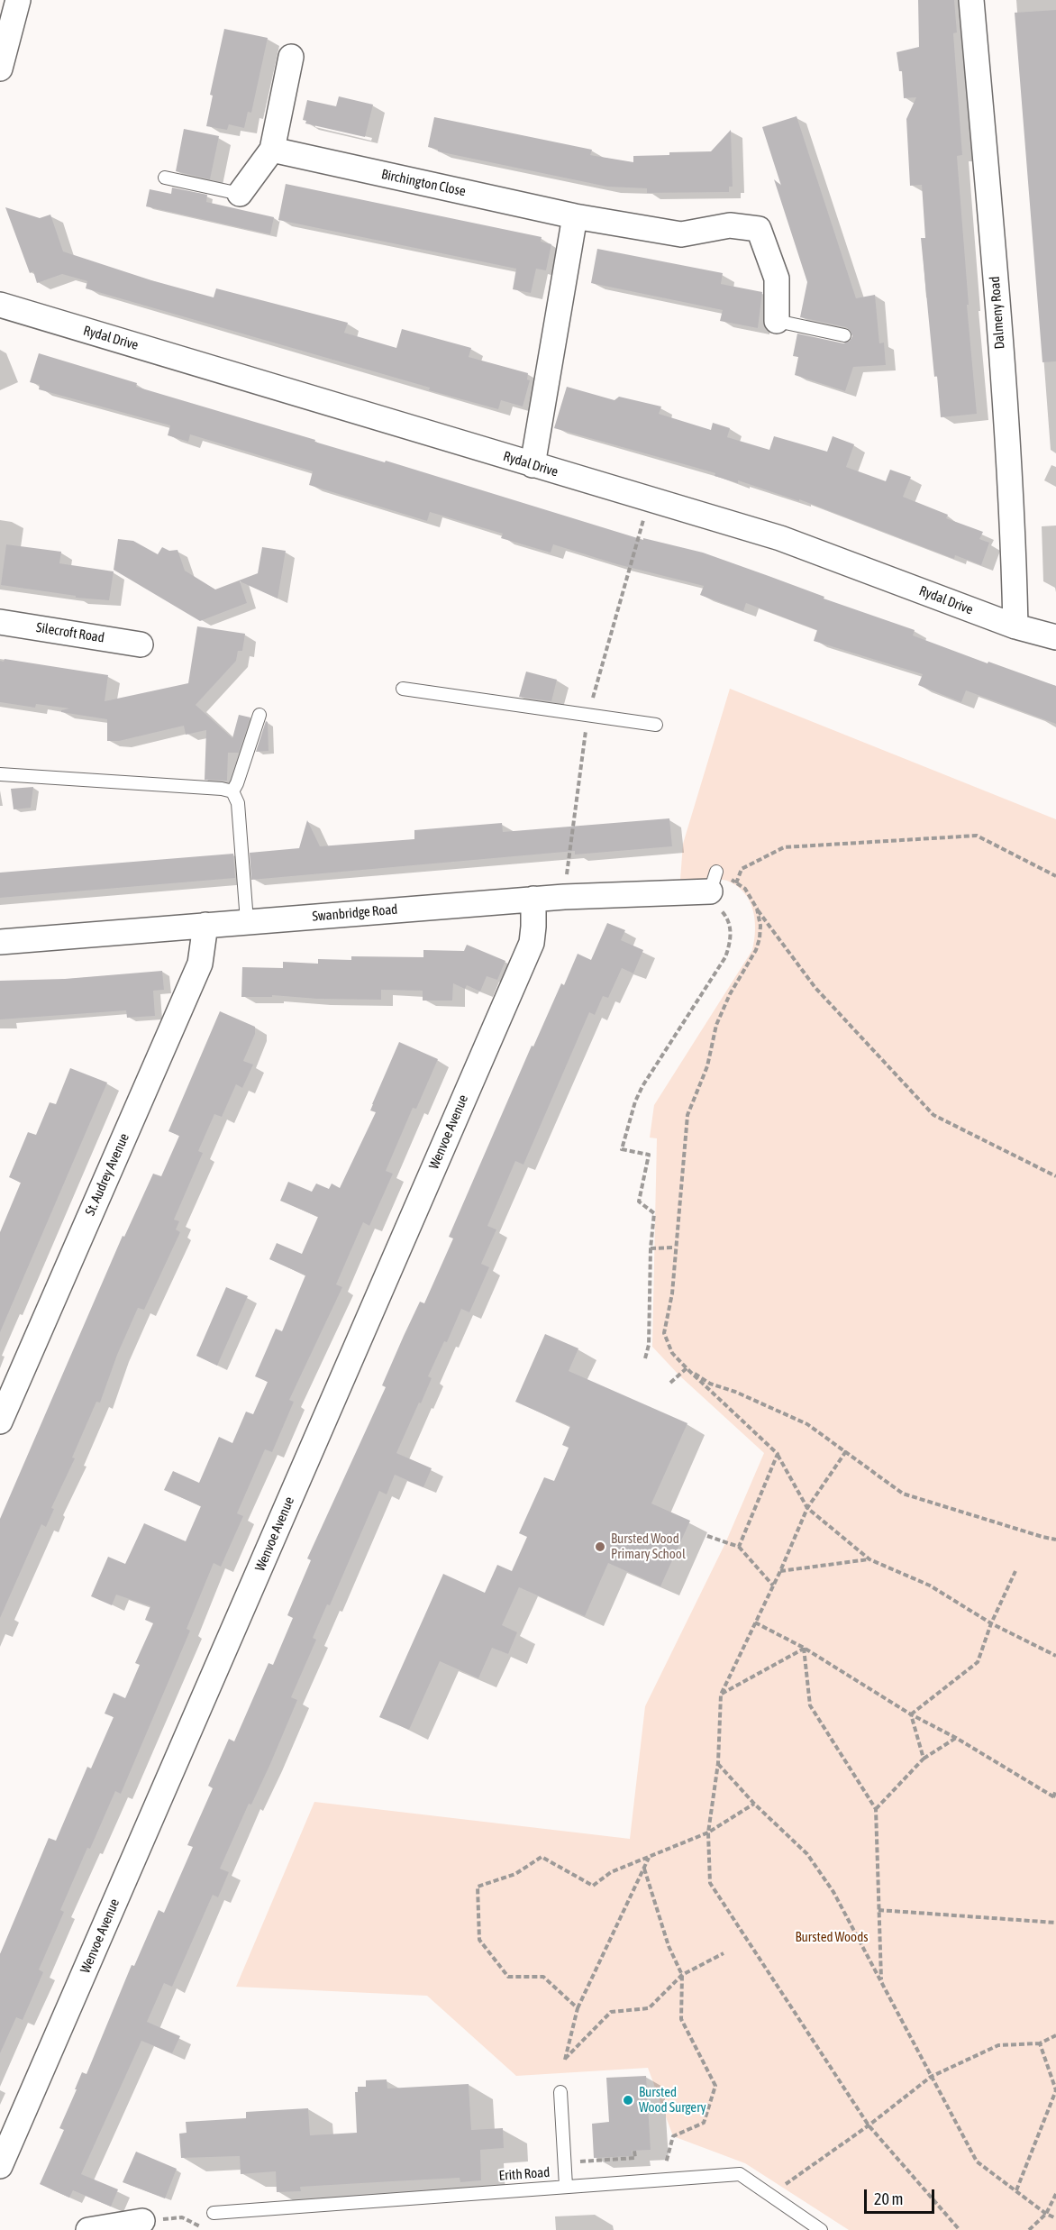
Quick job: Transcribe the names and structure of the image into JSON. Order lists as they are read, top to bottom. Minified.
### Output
{"streets":{"street":["Birchington Close","Dalmeny Road","Rydal Drive","Silecroft Road","Swanbridge Road","Wenvoe Avenue","St. Audrey Avenue"],"lane":["Erith Road"]},"crossings":[["Dalmeny Road","Rydal Drive"],["Swanbridge Road","Wenvoe Avenue"],["Swanbridge Road","St. Audrey Avenue"]],"parks":["Bursted Woods"],"places":["Bursted Wood Primary School","Bursted Wood Surgery"],"scale_bar":"20 m"}
